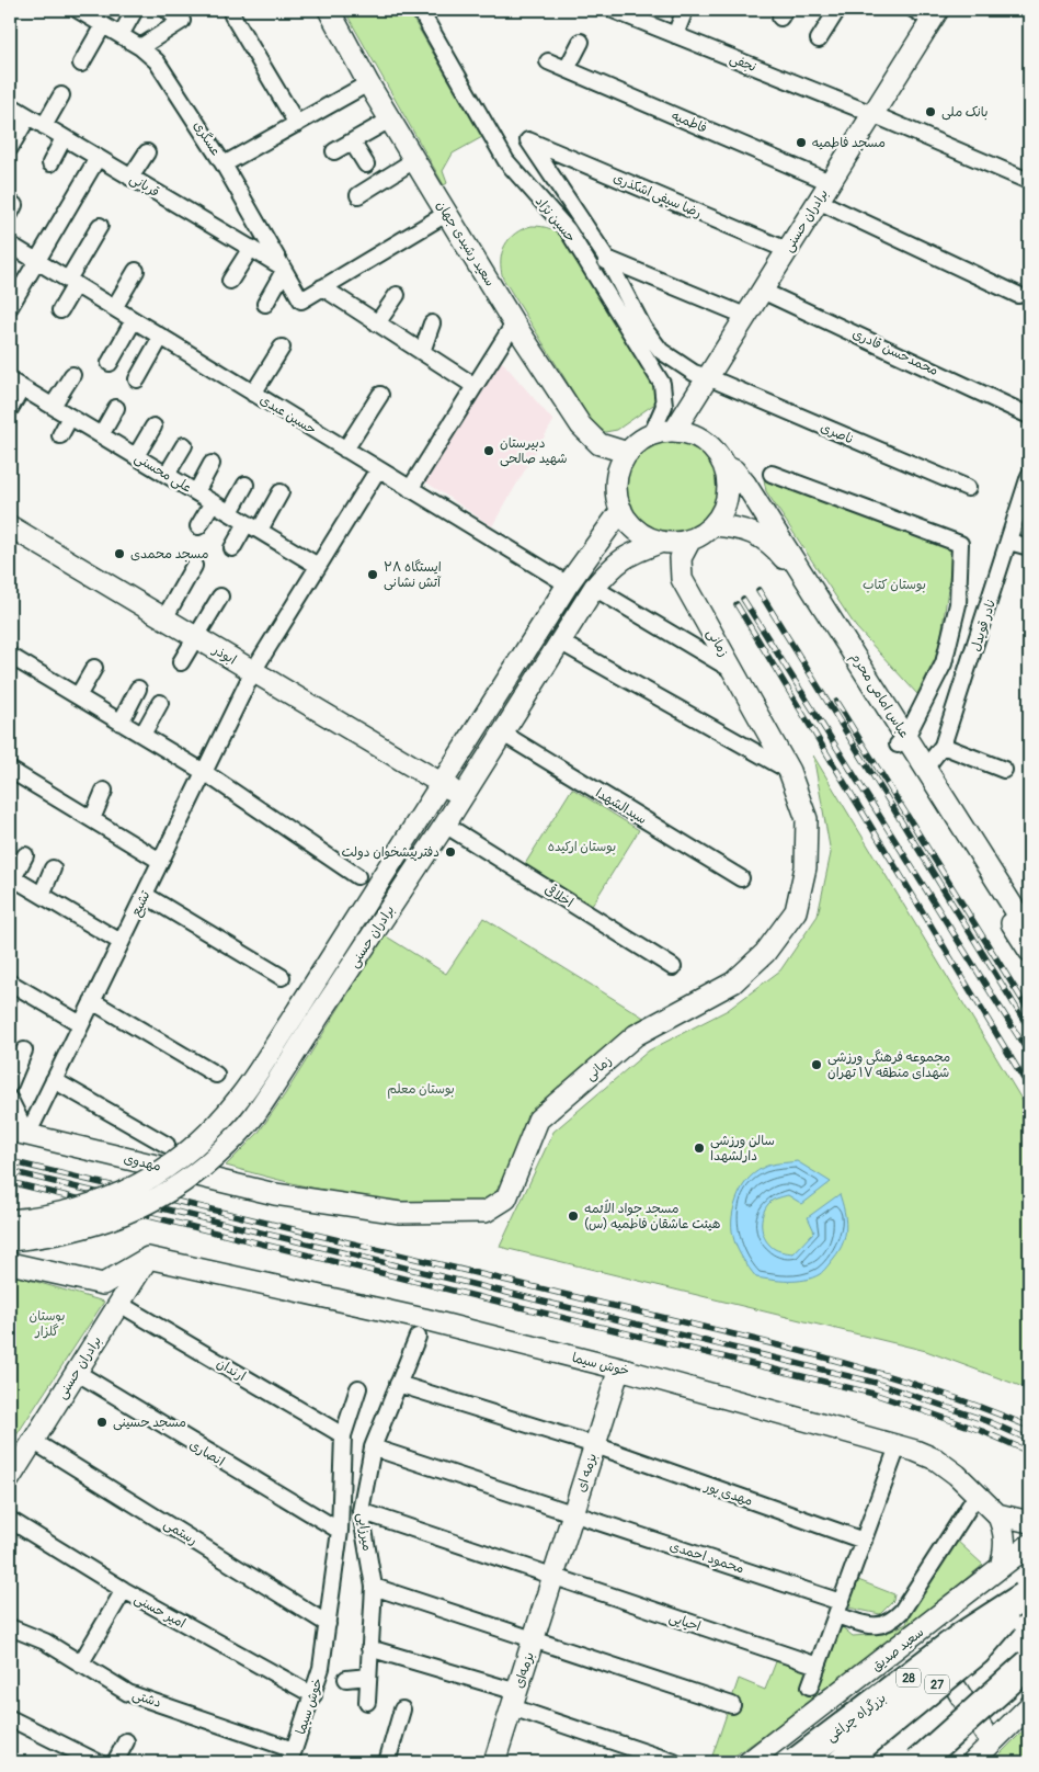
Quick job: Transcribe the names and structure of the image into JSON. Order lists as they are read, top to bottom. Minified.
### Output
{"streets":{"highway":["28","27","بزرگراه چراغی"],"street":["نجفی","فاطمیه","عسگری","قربانی","رضا سیفی اشکذری","حسین نژاد","برادران حسنی","سعید رشیدی جهان","محمدحسن قادری","حسین عبدی","ناصری","علی محسنی","نادر قویدل","زمانی","ابوذر","عباس امامی محرم","سیدالشهدا","اخلاقی","تشیع","مهدوی","خوش سیما","ارندان","انصاری","بزمه ای","مهدی پور","رستمی","میرزایی","محمود احمدی","امیر حسنی","احیایی","سعید صدیق","بزمه‌ای","دشتی"]},"crossings":[["نجفی","برادران حسنی"],["فاطمیه","برادران حسنی"],["عسگری","قربانی"],["رضا سیفی اشکذری","برادران حسنی"],["رضا سیفی اشکذری","ناصری"],["حسین نژاد","برادران حسنی"],["حسین نژاد","سعید رشیدی جهان"],["حسین نژاد","زمانی"],["حسین نژاد","عباس امامی محرم"],["برادران حسنی","سعید رشیدی جهان"],["برادران حسنی","محمدحسن قادری"],["برادران حسنی","حسین عبدی"],["برادران حسنی","ناصری"],["برادران حسنی","زمانی"],["برادران حسنی","ابوذر"],["برادران حسنی","عباس امامی محرم"],["برادران حسنی","سیدالشهدا"],["برادران حسنی","اخلاقی"],["برادران حسنی","خوش سیما"],["برادران حسنی","ارندان"],["برادران حسنی","انصاری"],["برادران حسنی","رستمی"],["سعید رشیدی جهان","زمانی"],["سعید رشیدی جهان","عباس امامی محرم"],["حسین عبدی","تشیع"],["علی محسنی","تشیع"],["نادر قویدل","عباس امامی محرم"],["زمانی","عباس امامی محرم"],["زمانی","مهدوی"],["ابوذر","تشیع"],["تشیع","مهدوی"],["خوش سیما","ارندان"],["خوش سیما","انصاری"],["خوش سیما","بزمه ای"],["خوش سیما","رستمی"],["خوش سیما","محمود احمدی"],["خوش سیما","امیر حسنی"],["خوش سیما","دشتی"],["بزمه ای","مهدی پور"],["بزمه ای","محمود احمدی"],["بزمه ای","احیایی"],["بزمه ای","بزمه‌ای"],["مهدی پور","میرزایی"],["میرزایی","محمود احمدی"],["میرزایی","احیایی"],["احیایی","بزمه‌ای"],["27","بزرگراه چراغی"]],"parks":["بوستان کتاب","بوستان ارکیده","بوستان معلم","بوستان گلزار"],"places":["بانک ملی","مسجد فاطمیه","دبیرستان شهید صالحی","مسجد محمدی","ایستگاه ۲۸ آتش نشانی","دفترپیشخوان دولت","مجموعه فرهنگی ورزشی شهدای منطقه ۱۷ تهران","سالن ورزشی دارلشهدا","مسجد جواد الاُئمه هیئت عاشقان فاطمیه (س)","مسجد حسینی"]}
